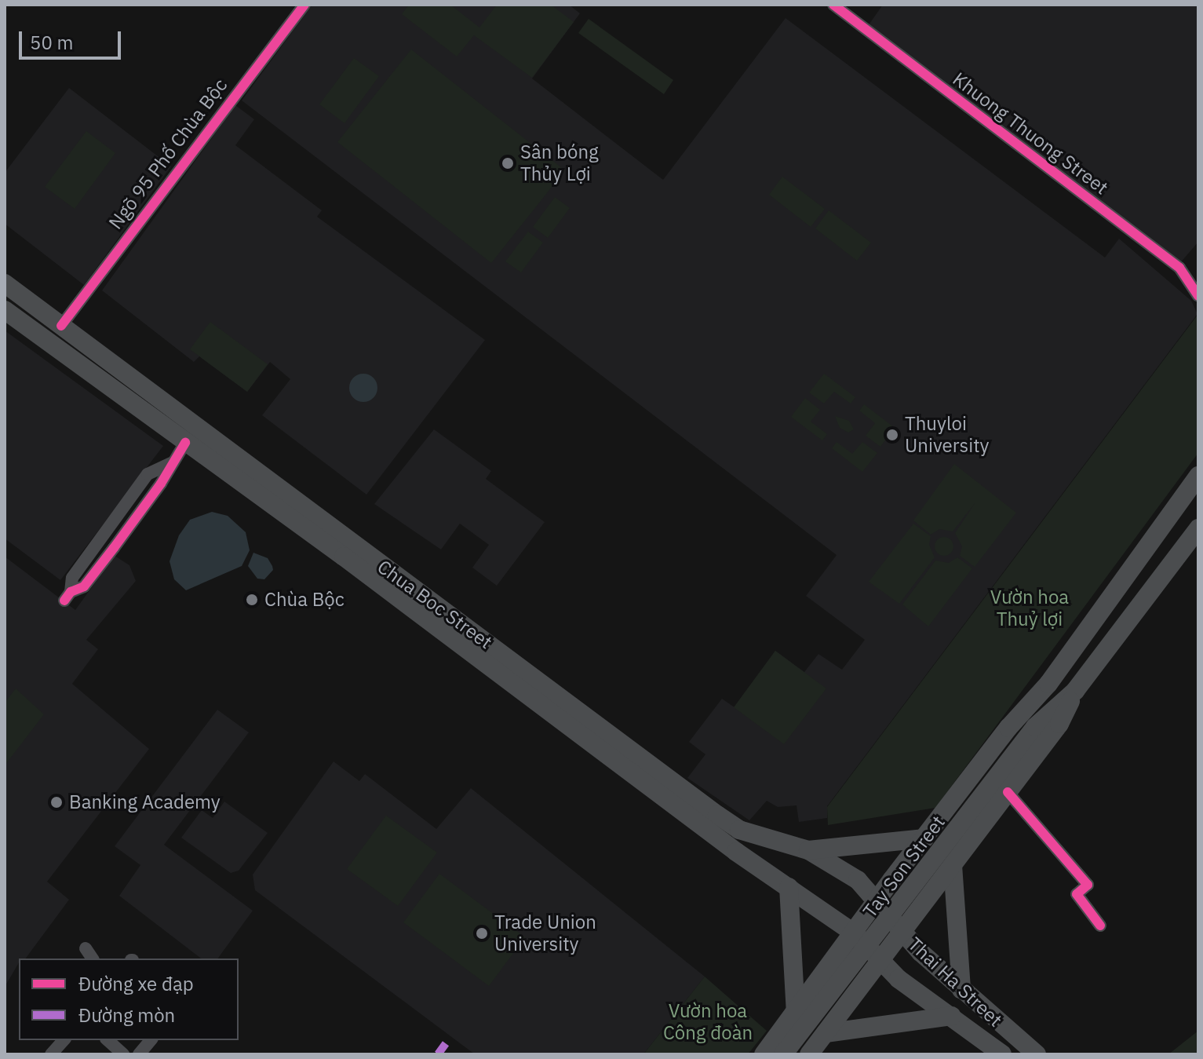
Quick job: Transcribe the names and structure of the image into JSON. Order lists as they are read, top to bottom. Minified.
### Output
{"streets":{"main road":["Chua Boc Street","Tay Son Street","Thai Ha Street"],"street":["Khuong Thuong Street","Ngõ 95 Phố Chùa Bộc"]},"crossings":[["Ngõ 95 Phố Chùa Bộc","Chua Boc Street"],["Chua Boc Street","Tay Son Street"],["Chua Boc Street","Thai Ha Street"],["Tay Son Street","Thai Ha Street"]],"parks":["Vườn hoa Thuỷ lợi","Vườn hoa Công đoàn"],"places":["Sân bóng Thủy Lợi","Thuyloi University","Chùa Bộc","Banking Academy","Trade Union University"],"legend":["Đường xe đạp","Đường mòn"],"scale_bar":"50 m"}
